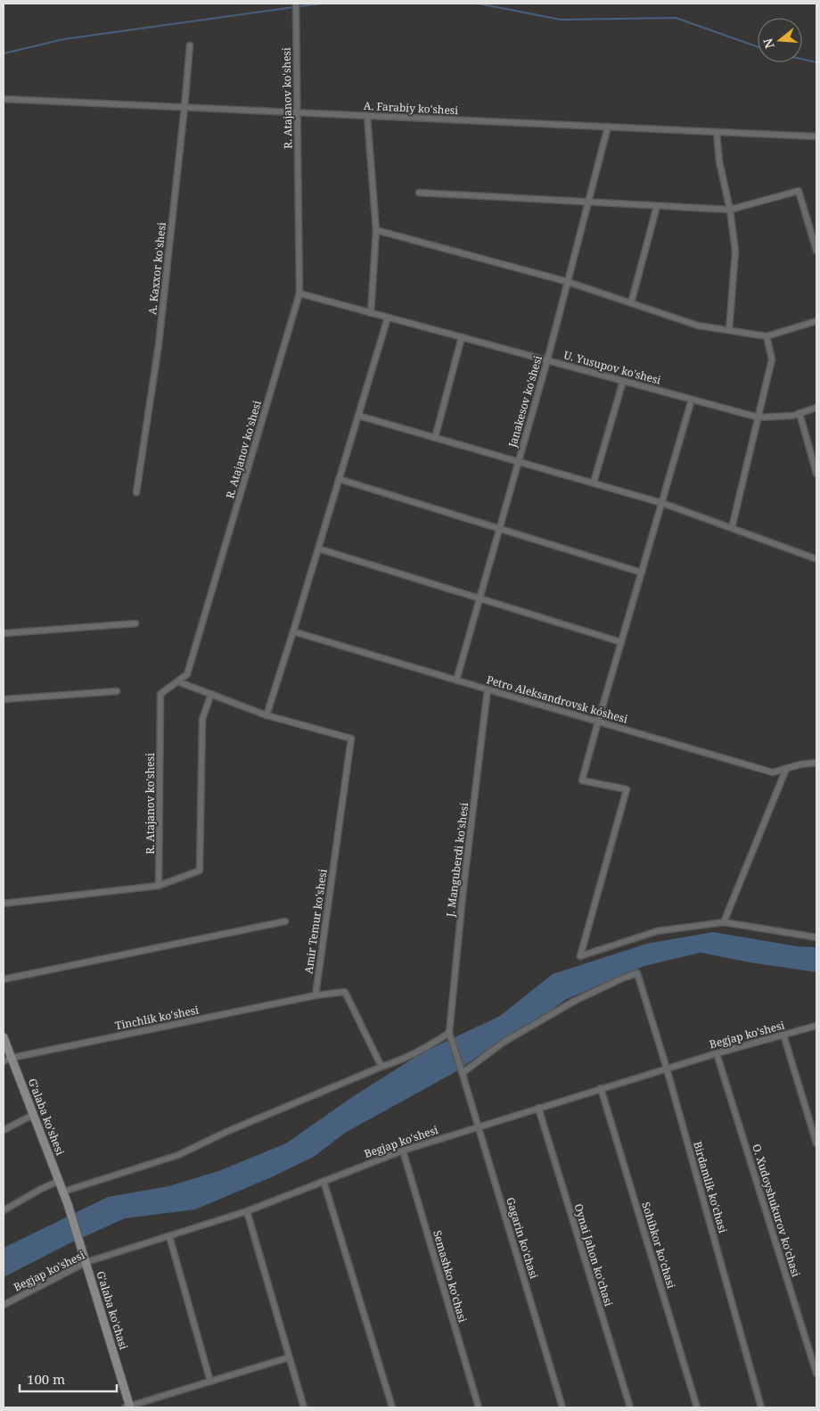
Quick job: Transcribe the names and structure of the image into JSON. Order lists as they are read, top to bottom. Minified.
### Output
{"streets":{"street":["R. Atajanov ko'shesi","A. Farabiy ko'shesi","A. Kaxxor ko'shesi","U. Yusupov ko'shesi","Janakesov ko'shesi","Petro Aleksandrovsk kóshesi","J. Manguberdi ko'shesi","Amir Temur ko'shesi","Tinchlik ko'shesi","Begjap ko'shesi","G'alaba ko'shesi","Birdamlik ko'chasi","O. Xudoyshukurov ko'chasi","Gagarin ko'chasi","Sohibkor ko'chasi","Oynai Jahon ko'chasi","Semashko ko'chasi","G'alaba ko'chasi"]},"crossings":[["R. Atajanov ko'shesi","A. Farabiy ko'shesi"],["R. Atajanov ko'shesi","U. Yusupov ko'shesi"],["A. Farabiy ko'shesi","A. Kaxxor ko'shesi"],["A. Farabiy ko'shesi","Janakesov ko'shesi"],["U. Yusupov ko'shesi","Janakesov ko'shesi"],["Janakesov ko'shesi","Petro Aleksandrovsk kóshesi"],["Petro Aleksandrovsk kóshesi","J. Manguberdi ko'shesi"],["J. Manguberdi ko'shesi","Gagarin ko'chasi"],["Amir Temur ko'shesi","Tinchlik ko'shesi"],["Tinchlik ko'shesi","G'alaba ko'shesi"],["Begjap ko'shesi","Birdamlik ko'chasi"],["Begjap ko'shesi","O. Xudoyshukurov ko'chasi"],["Begjap ko'shesi","Gagarin ko'chasi"],["Begjap ko'shesi","Sohibkor ko'chasi"],["Begjap ko'shesi","Oynai Jahon ko'chasi"],["Begjap ko'shesi","Semashko ko'chasi"],["Begjap ko'shesi","G'alaba ko'chasi"],["G'alaba ko'shesi","G'alaba ko'chasi"],["Birdamlik ko'chasi","Gagarin ko'chasi"]],"scale_bar":"100 m","north":"left"}
